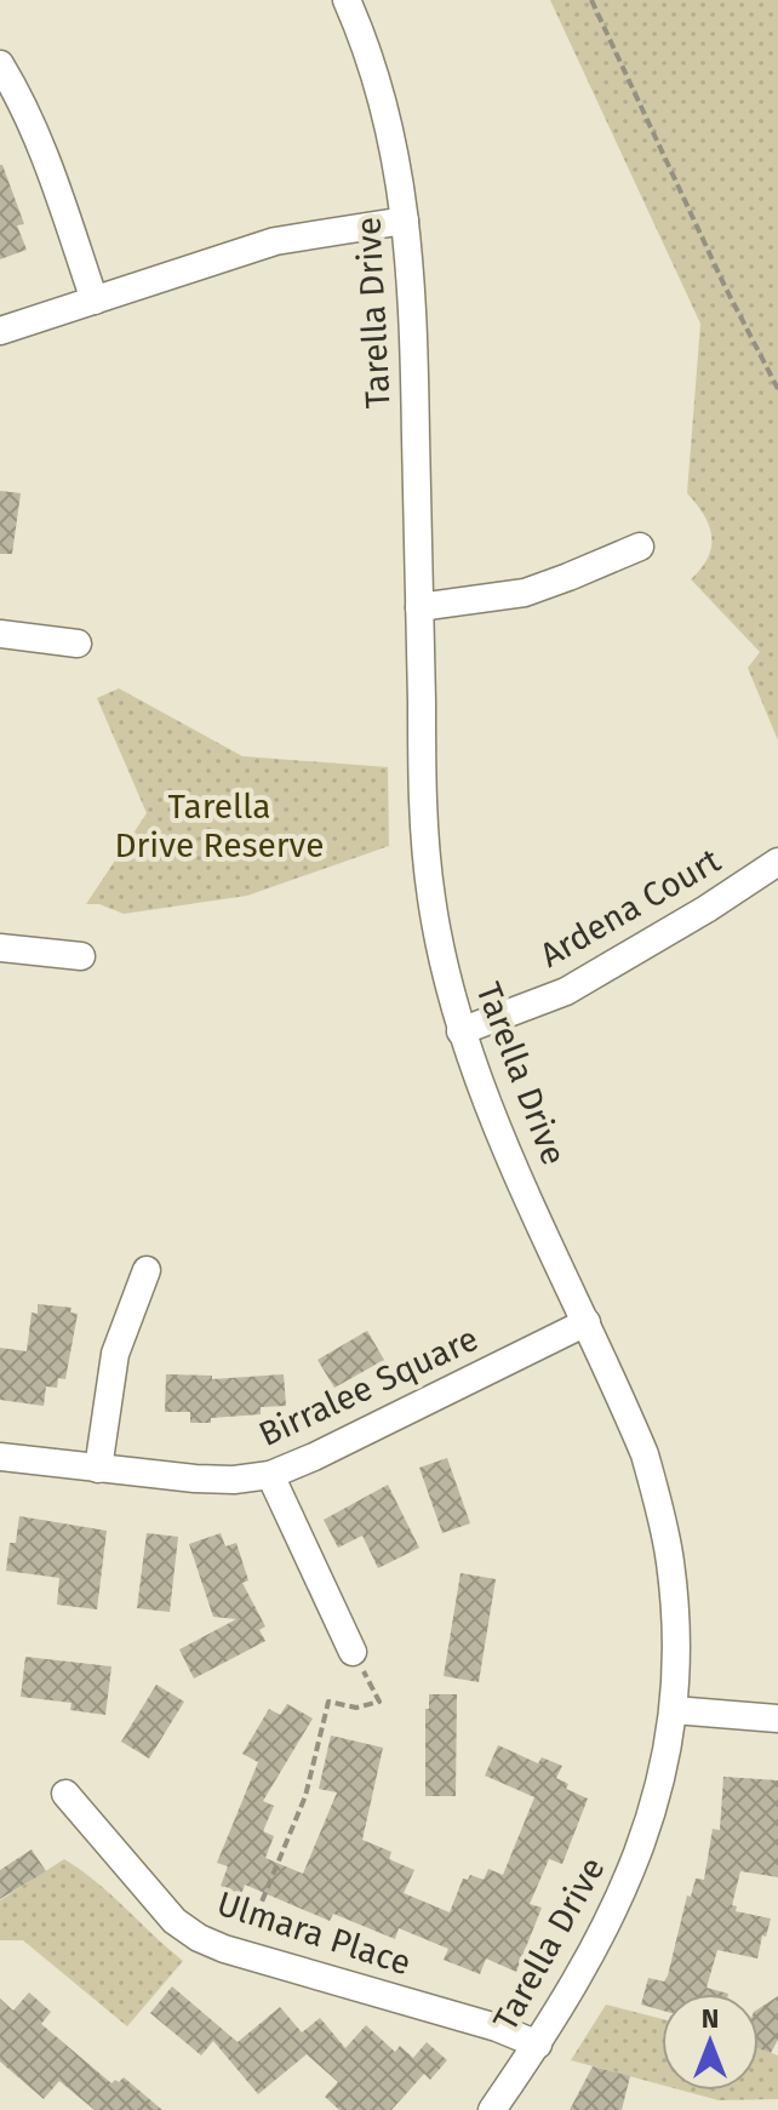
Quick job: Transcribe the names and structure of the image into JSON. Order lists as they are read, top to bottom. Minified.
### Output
{"streets":{"street":["Tarella Drive","Ardena Court","Birralee Square","Ulmara Place"]},"crossings":[["Tarella Drive","Ardena Court"],["Tarella Drive","Birralee Square"],["Tarella Drive","Ulmara Place"]],"parks":["Tarella Drive Reserve"],"north":"top"}
